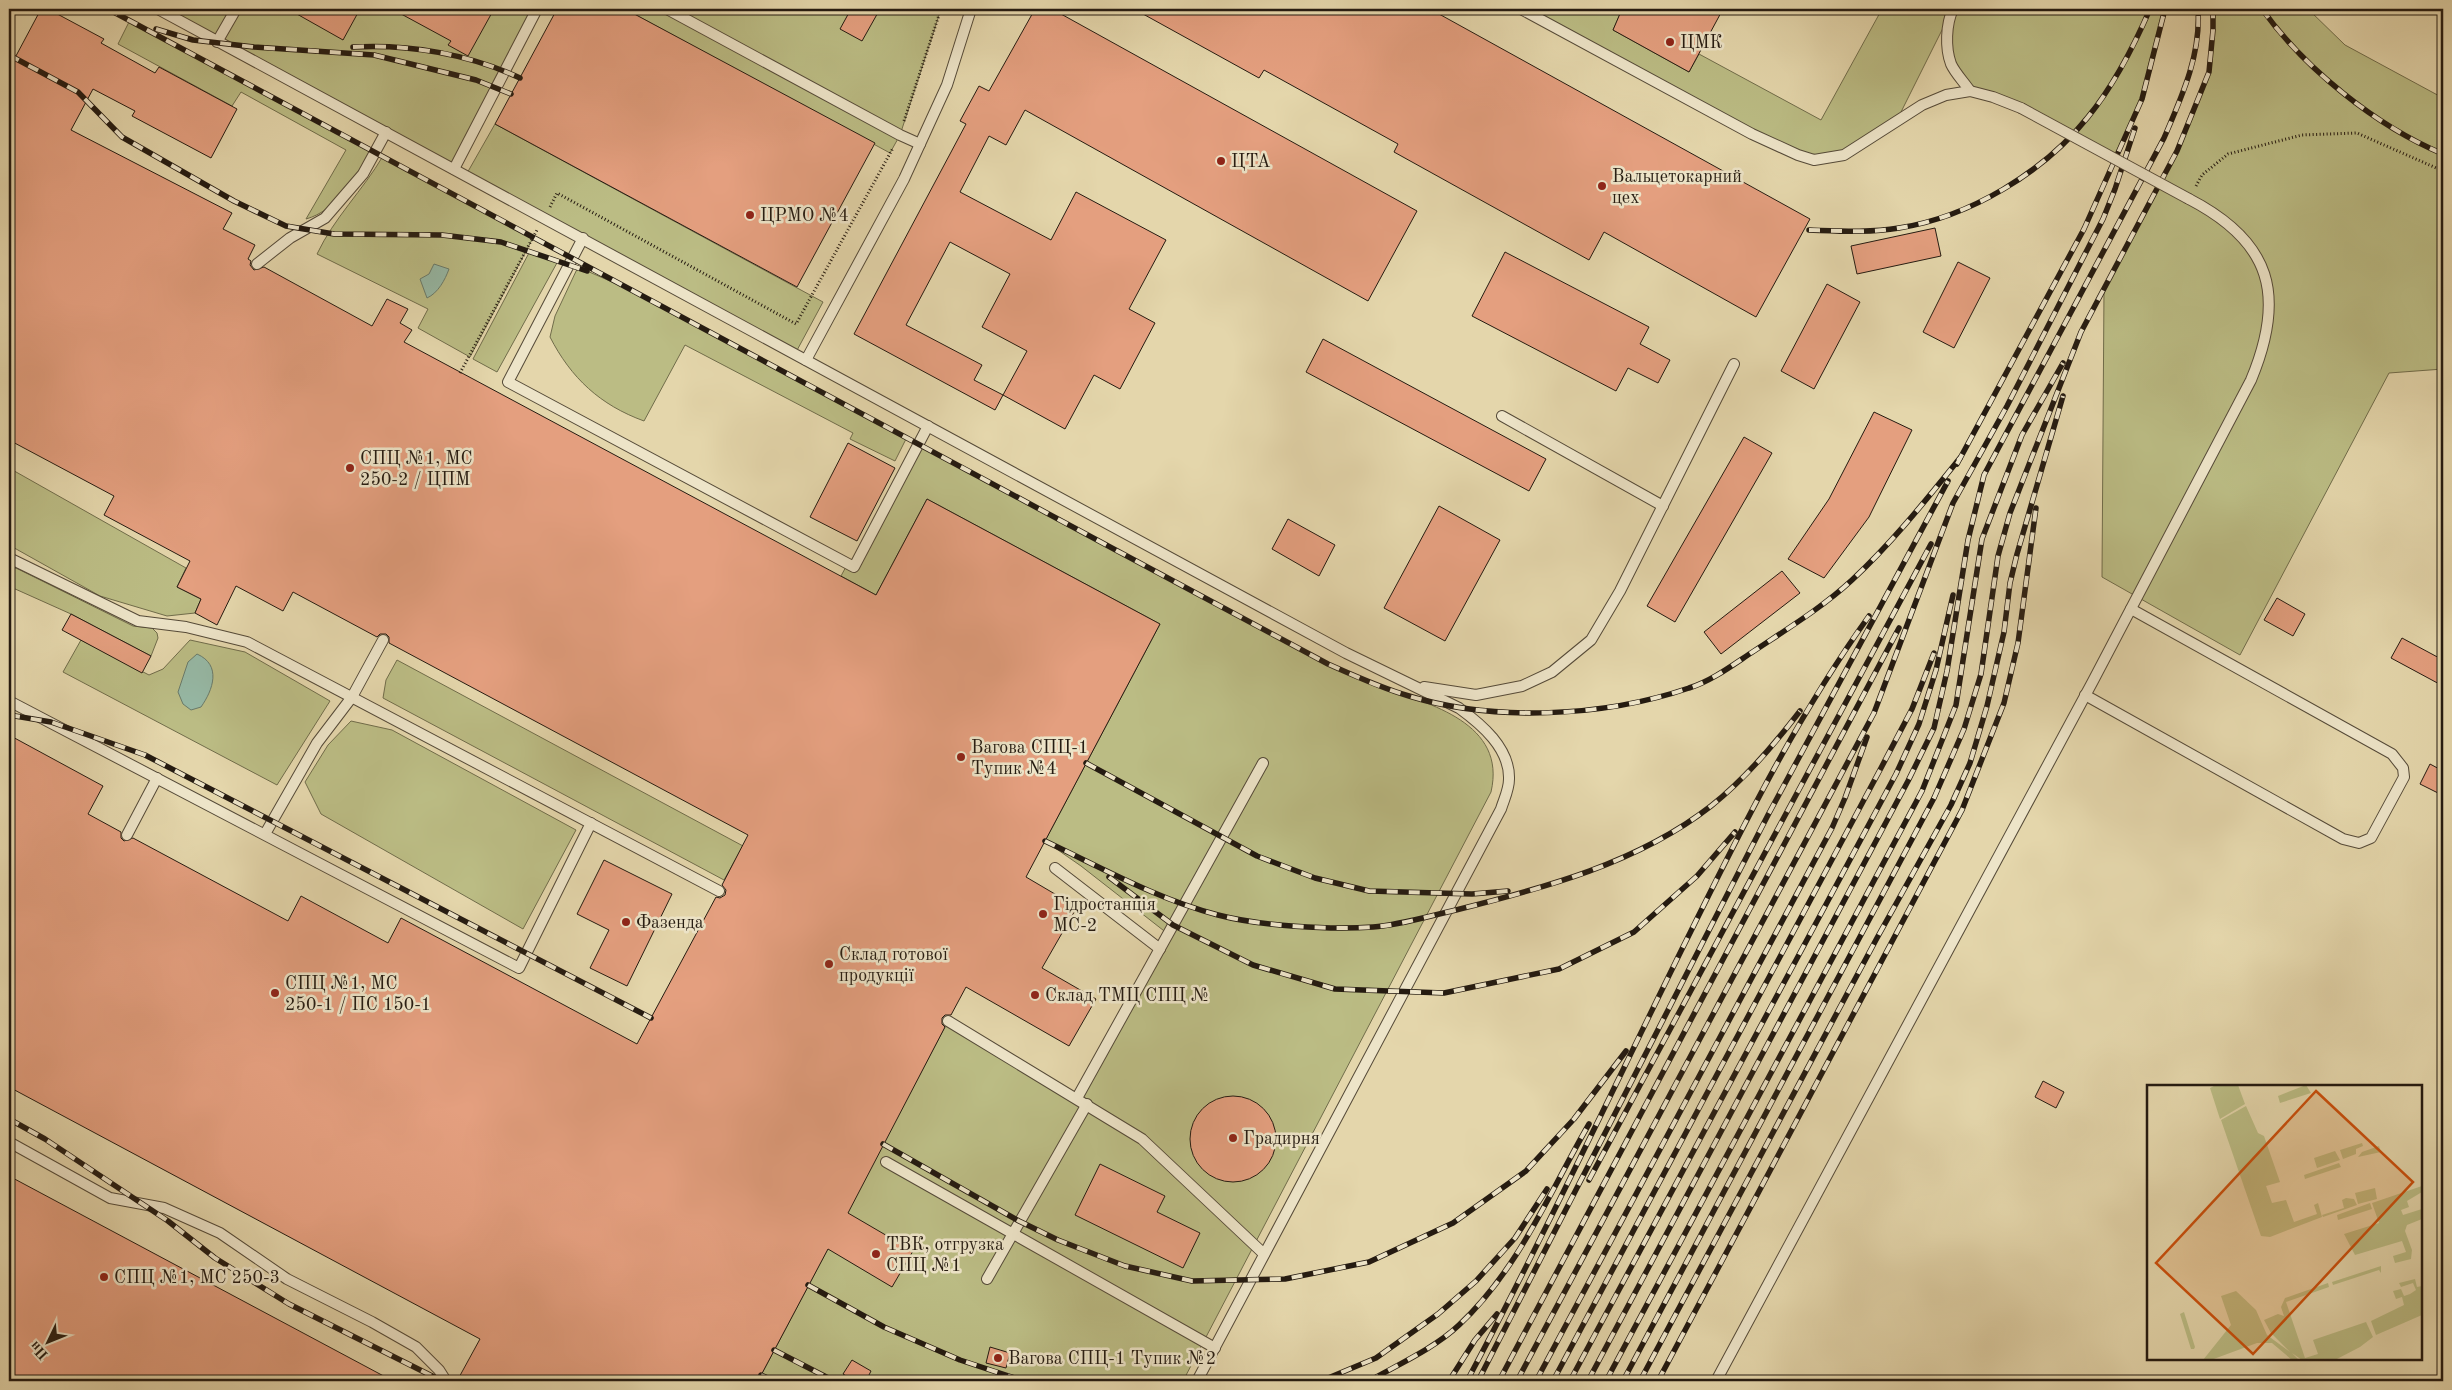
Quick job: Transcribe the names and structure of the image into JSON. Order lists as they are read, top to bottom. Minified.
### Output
{"places":["ЦМК","ЦТА","Вальцетокарний цех","ЦРМО №4","СПЦ №1, МС 250-2 / ЦПМ","Вагова СПЦ-1 Тупик №4","Гідростанція МС-2","Фазенда","Склад готової продукції","СПЦ №1, МС 250-1 / ПС 150-1","Склад ТМЦ СПЦ №","Градирня","ТВК, отгрузка СПЦ №1","СПЦ №1, МС 250-3","Вагова СПЦ-1 Тупик №2"],"north":"bottom left"}
